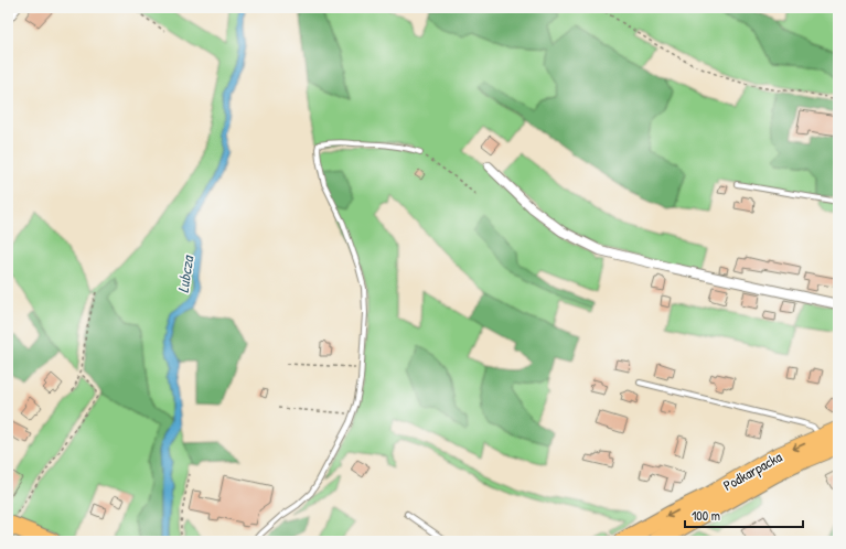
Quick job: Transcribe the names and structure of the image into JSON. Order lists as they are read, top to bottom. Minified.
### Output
{"streets":{"highway":["Podkarpacka"]},"water":["Lubcza"],"scale_bar":"100 m"}
